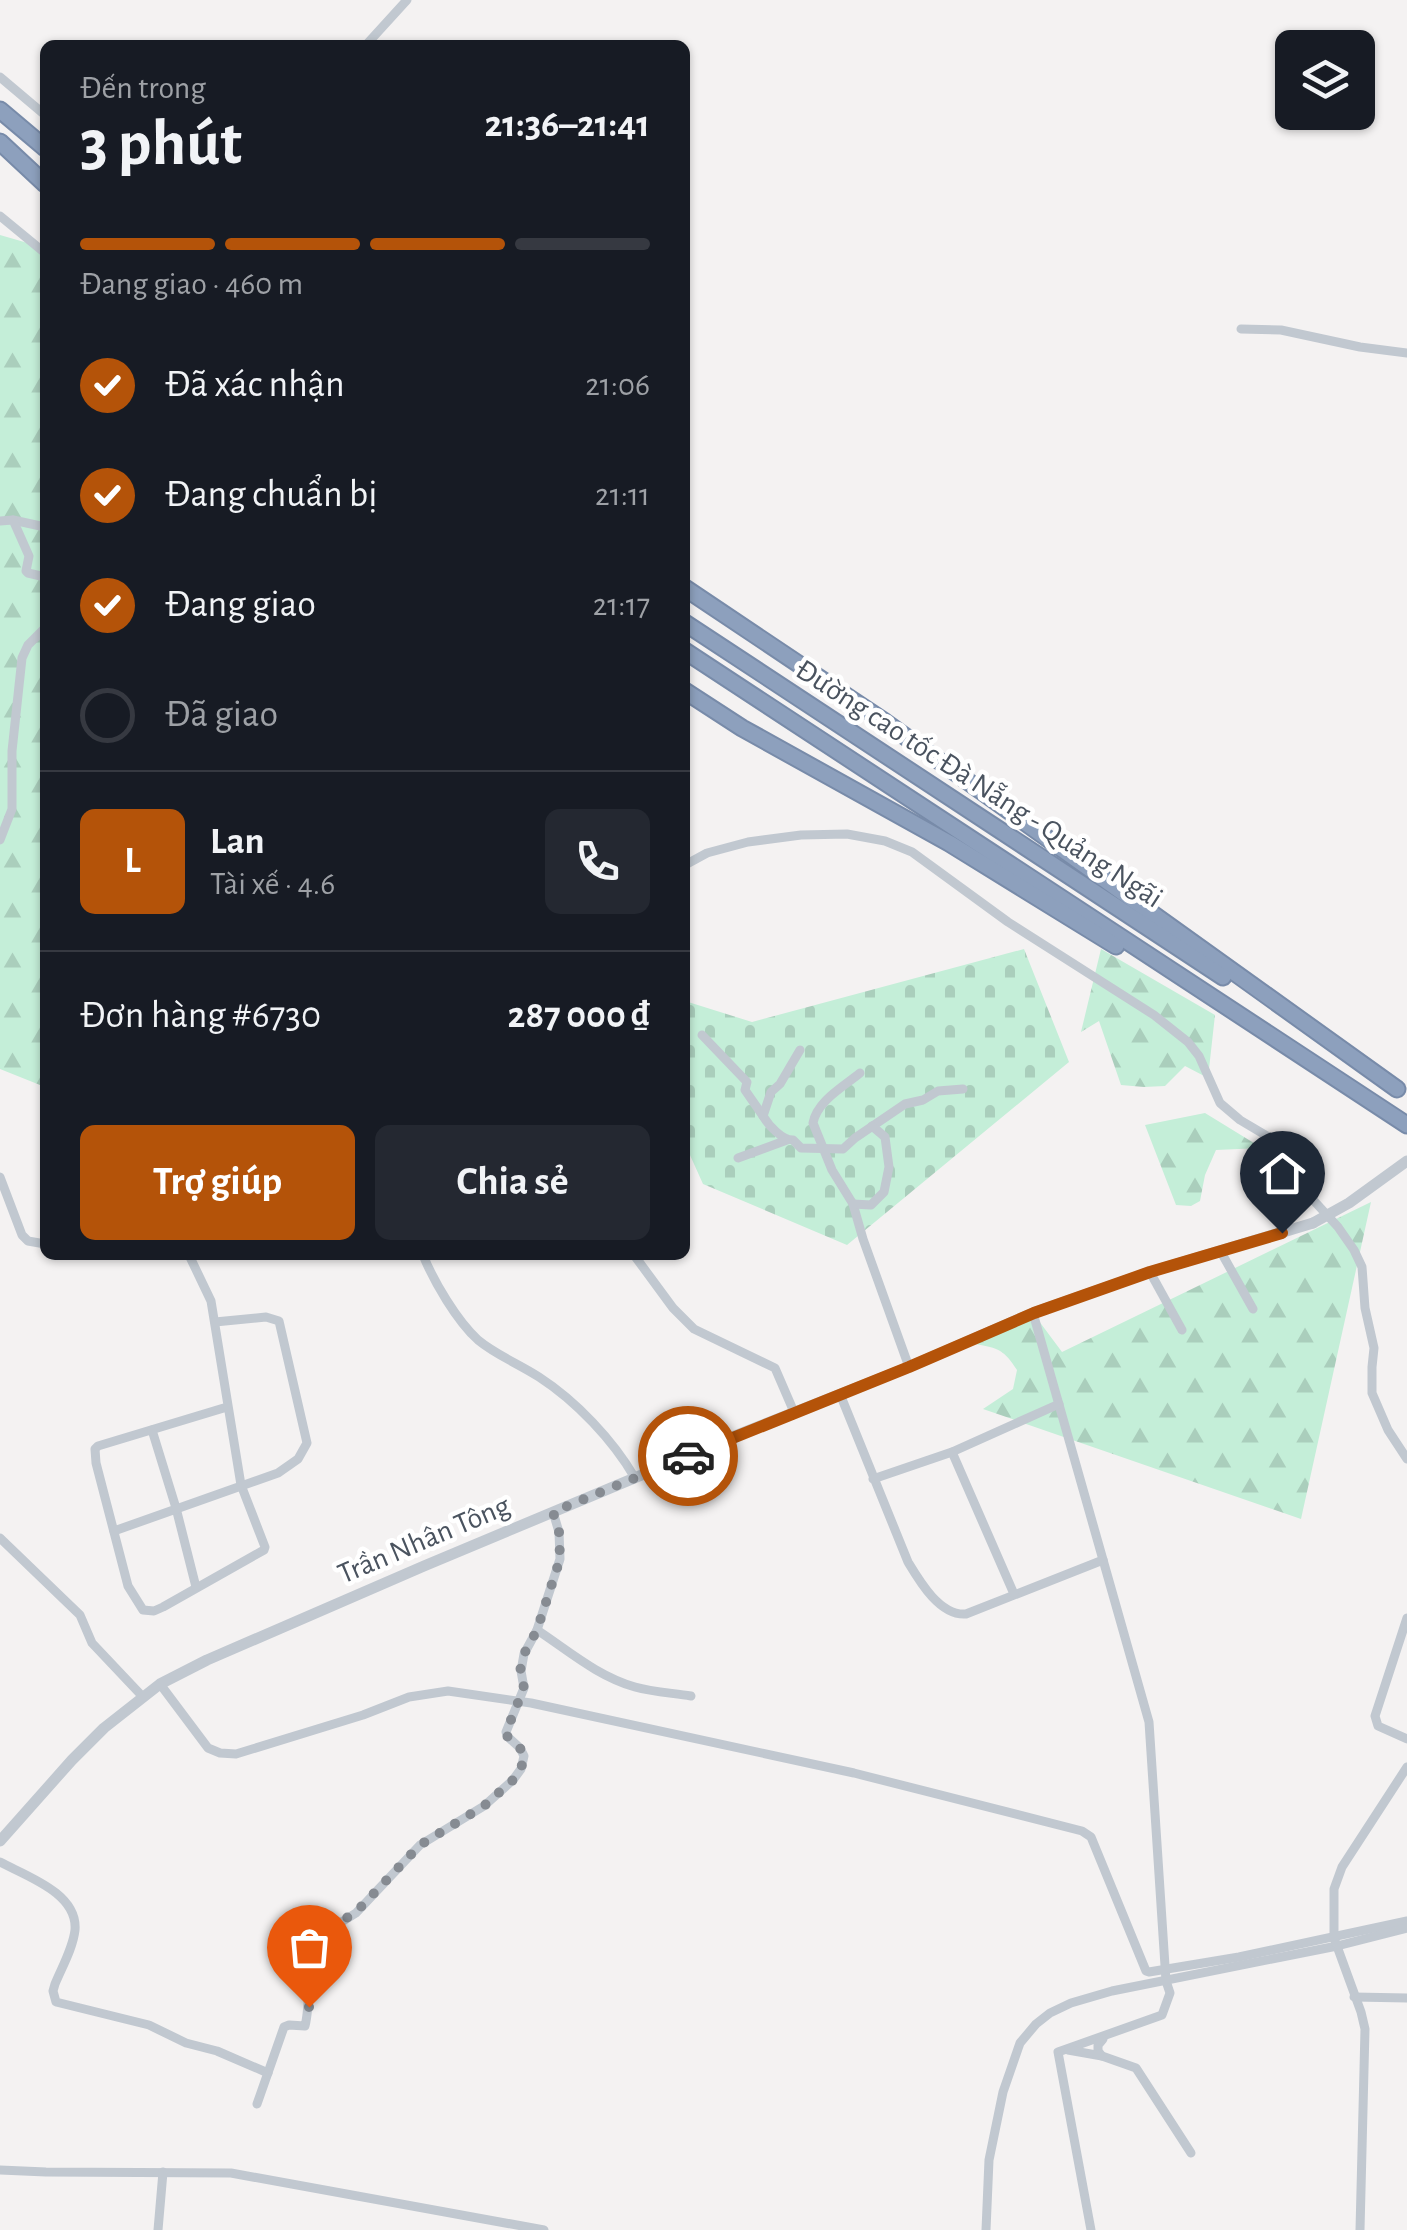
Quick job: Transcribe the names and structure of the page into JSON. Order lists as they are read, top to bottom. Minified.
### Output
{"streets":{"highway":["Đường cao tốc Đà Nẵng - Quảng Ngãi"],"street":["Trần Nhân Tông"]},"page":{"heading":["3 phút","Đến trong","21:36–21:41"],"panel":["Lan","Tài xế · 4.6","Đơn hàng #6730","287 000 ₫"],"bar":"Đang giao · 460 m","list":[["Đã xác nhận","21:06"],["Đang chuẩn bị","21:11"],["Đang giao","21:17"],"Đã giao"],"round":"L","buttons":["Trợ giúp","Chia sẻ"]}}
